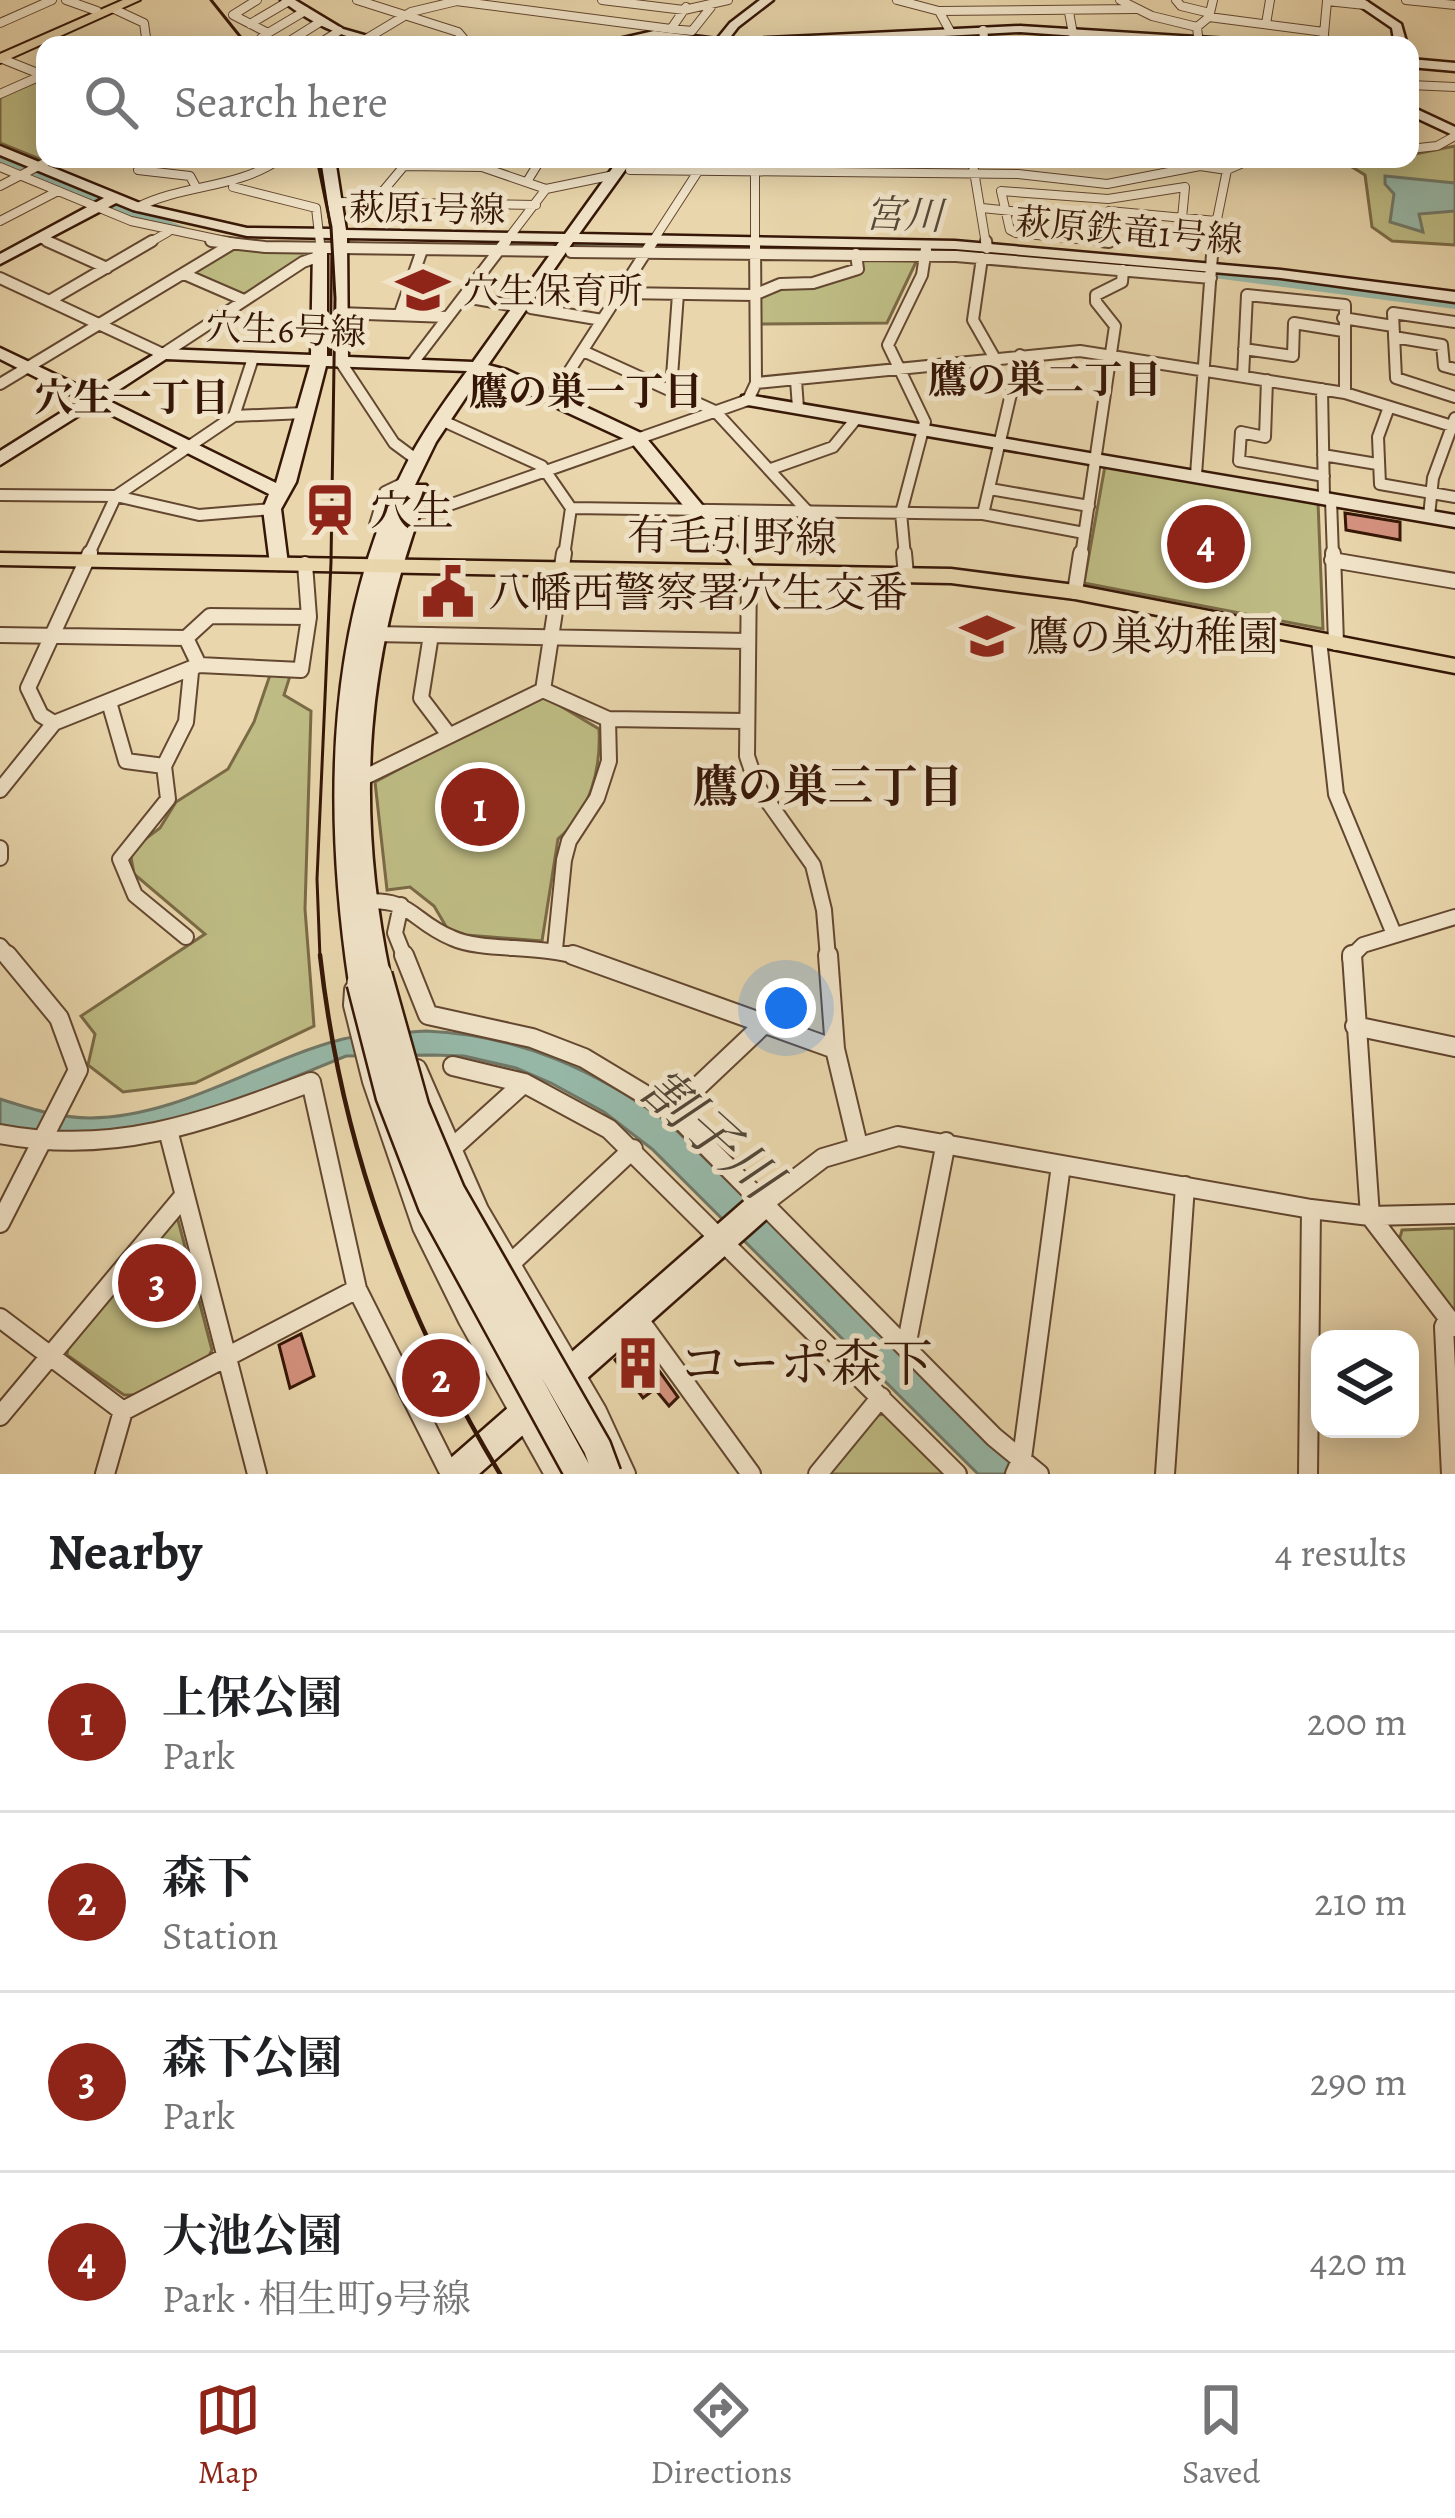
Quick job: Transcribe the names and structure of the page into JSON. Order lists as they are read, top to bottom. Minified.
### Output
{"streets":{"main road":["有毛引野線"],"street":["萩原1号線","萩原鉄竜1号線","穴生6号線"]},"crossings":[["萩原1号線","萩原鉄竜1号線"]],"districts":["鷹の巣二丁目","鷹の巣一丁目","穴生一丁目","鷹の巣三丁目"],"water":["宮川","割子川"],"places":{"school or university":["穴生保育所","鷹の巣幼稚園"],"station":["穴生"],"public building":["八幡西警察署穴生交番"],"building":["コーポ森下"]},"page":{"search":"Search here","pins":["4","1","3","2"],"heading":["Nearby","4 results"],"list":[{"mark":"1","name":"上保公園","note":"Park","value":"200 m"},{"mark":"2","name":"森下","note":"Station","value":"210 m"},{"mark":"3","name":"森下公園","note":"Park","value":"290 m"},{"mark":"4","name":"大池公園","note":"Park · 相生町9号線","value":"420 m"}],"nav":["Map","Directions","Saved"]}}
